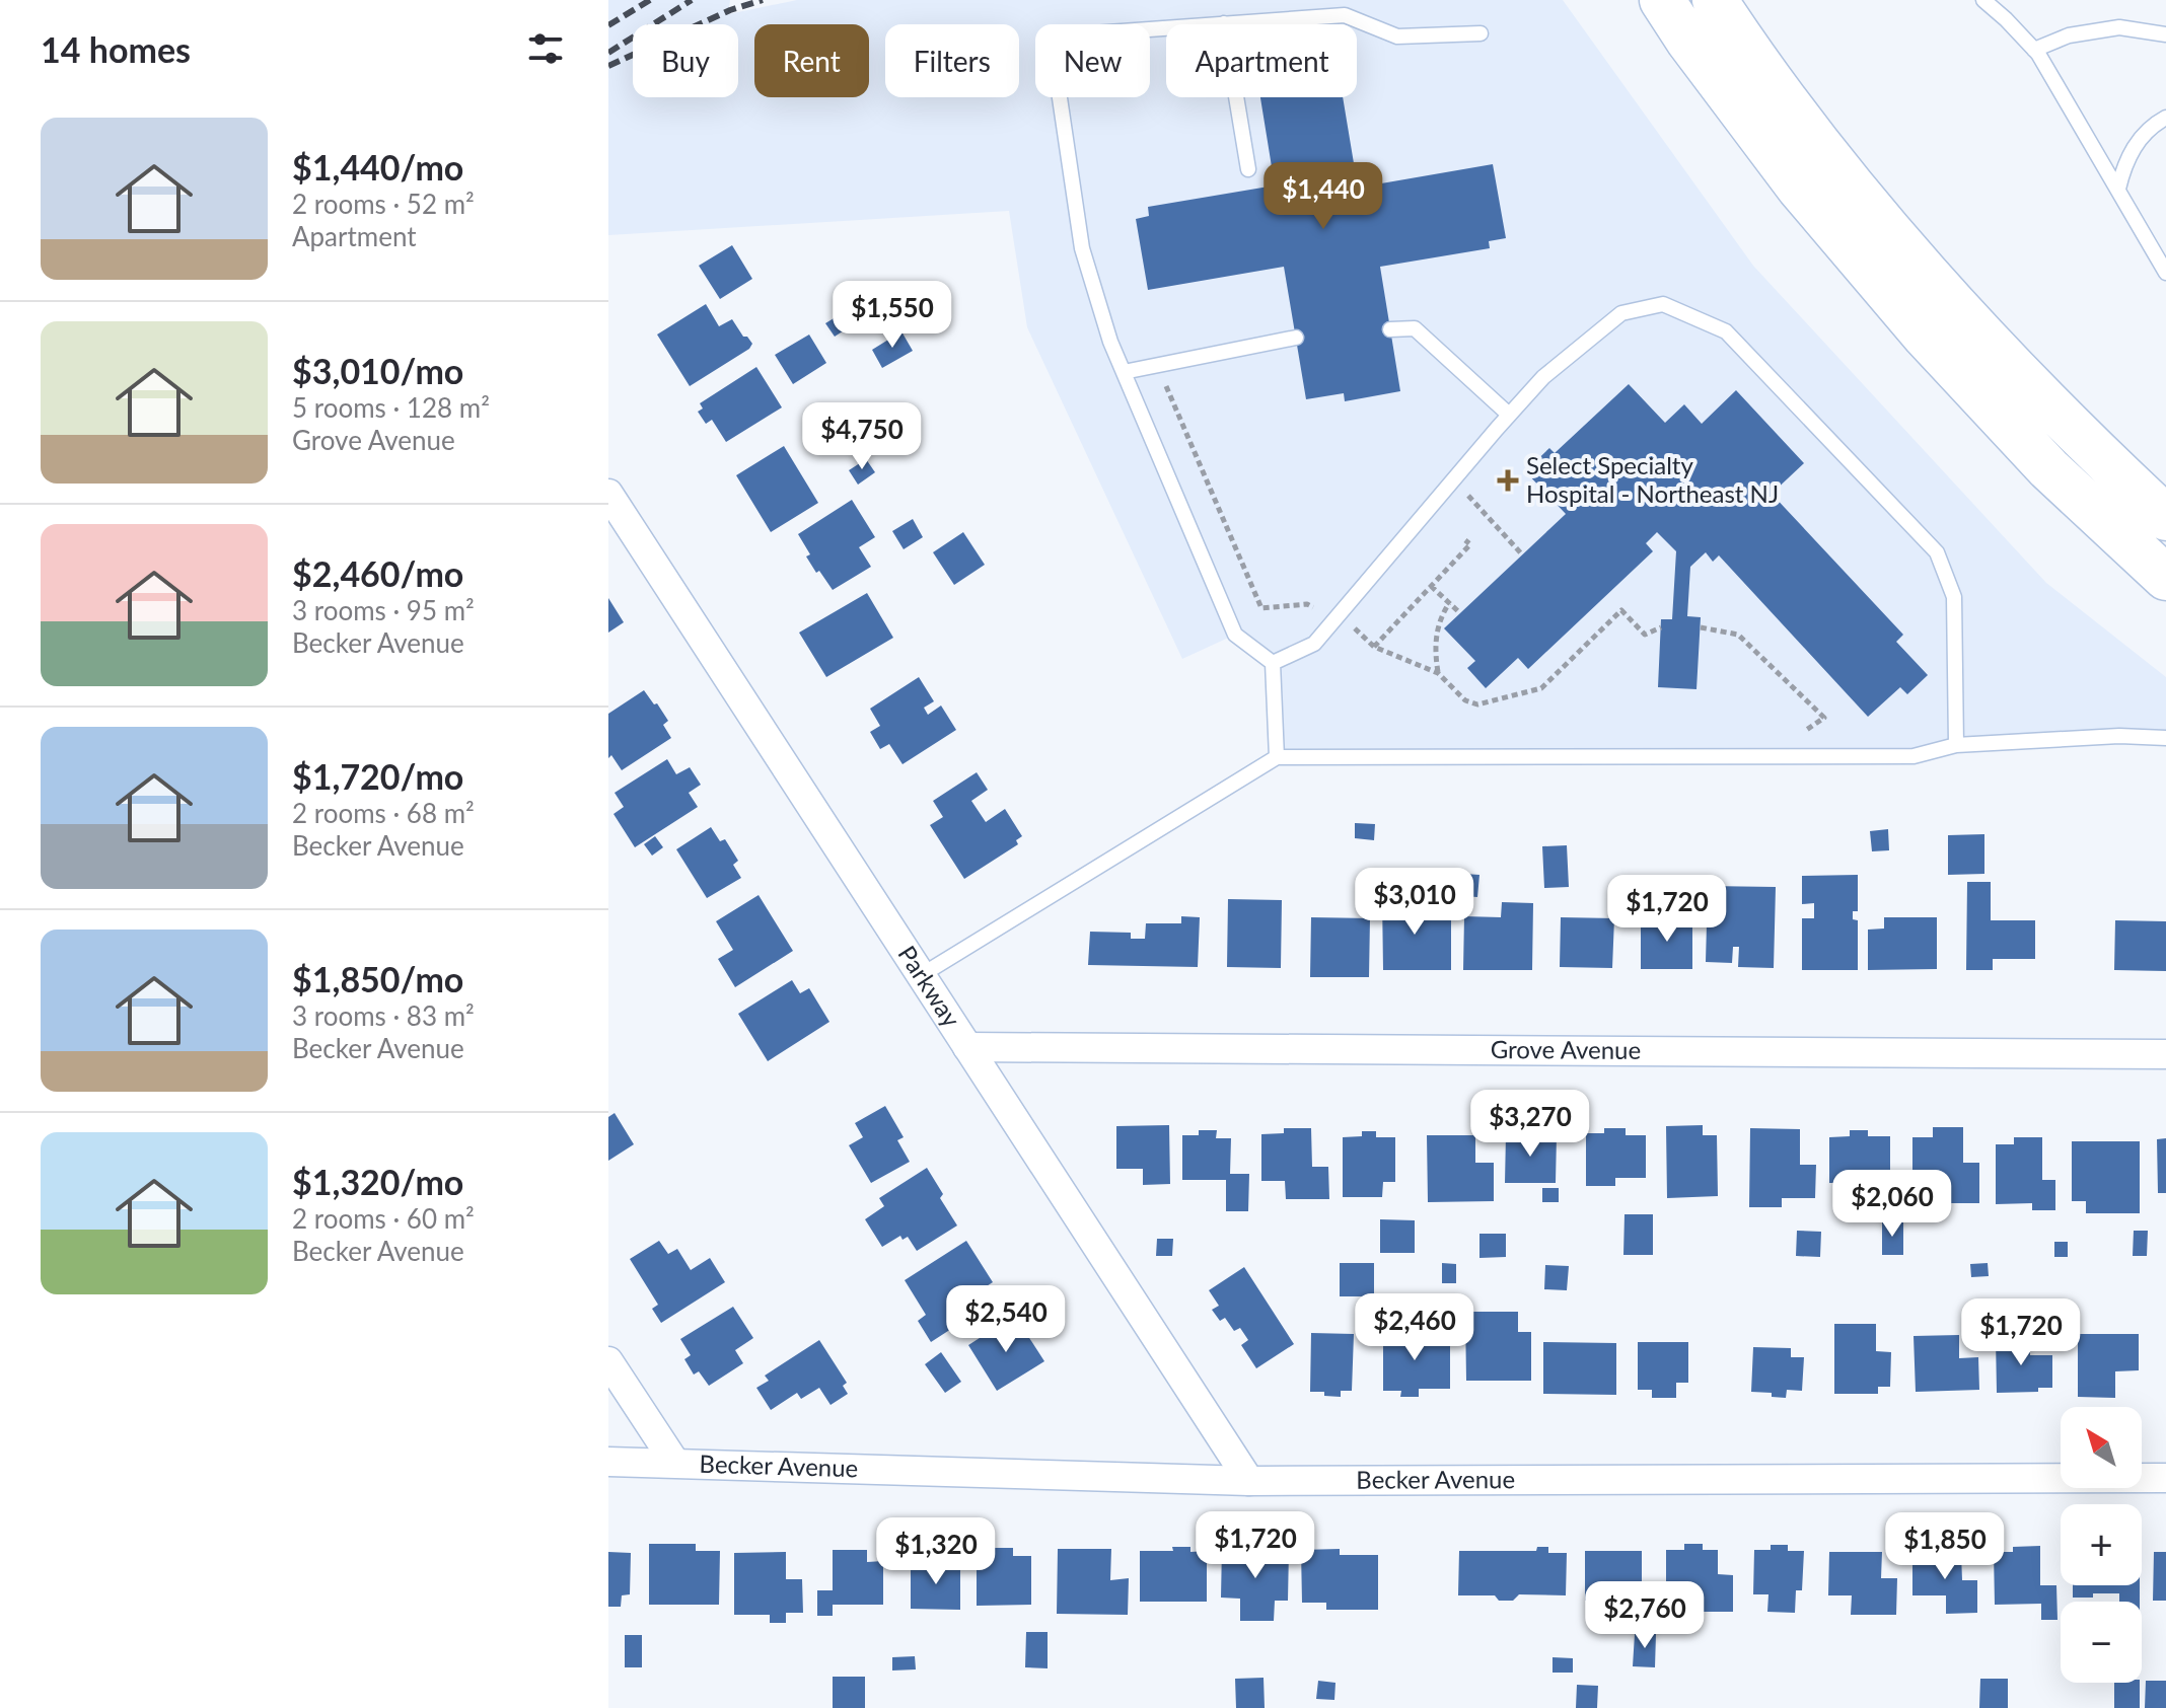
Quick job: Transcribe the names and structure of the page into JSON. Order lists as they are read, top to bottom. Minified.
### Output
{"streets":{"street":["Parkway","Grove Avenue","Becker Avenue"]},"crossings":[["Parkway","Grove Avenue"],["Parkway","Becker Avenue"]],"places":{"health":["Select Specialty Hospital - Northeast NJ"]},"north":"top left","page":{"heading":"14 homes","chip":["Buy","Rent","Filters","New","Apartment"],"list":[{"name":"$1,440/mo","note":"2 rooms · 52 m² · Apartment"},{"name":"$3,010/mo","note":"5 rooms · 128 m² · Grove Avenue"},{"name":"$2,460/mo","note":"3 rooms · 95 m² · Becker Avenue"},{"name":"$1,720/mo","note":"2 rooms · 68 m² · Becker Avenue"},{"name":"$1,850/mo","note":"3 rooms · 83 m² · Becker Avenue"},{"name":"$1,320/mo","note":"2 rooms · 60 m² · Becker Avenue"}],"price":["$1,440","$1,550","$4,750","$3,010","$1,720","$3,270","$2,060","$2,540","$2,460","$1,720","$1,720","$1,850","$1,320","$2,760"],"map_buttons":["+","−"]}}
